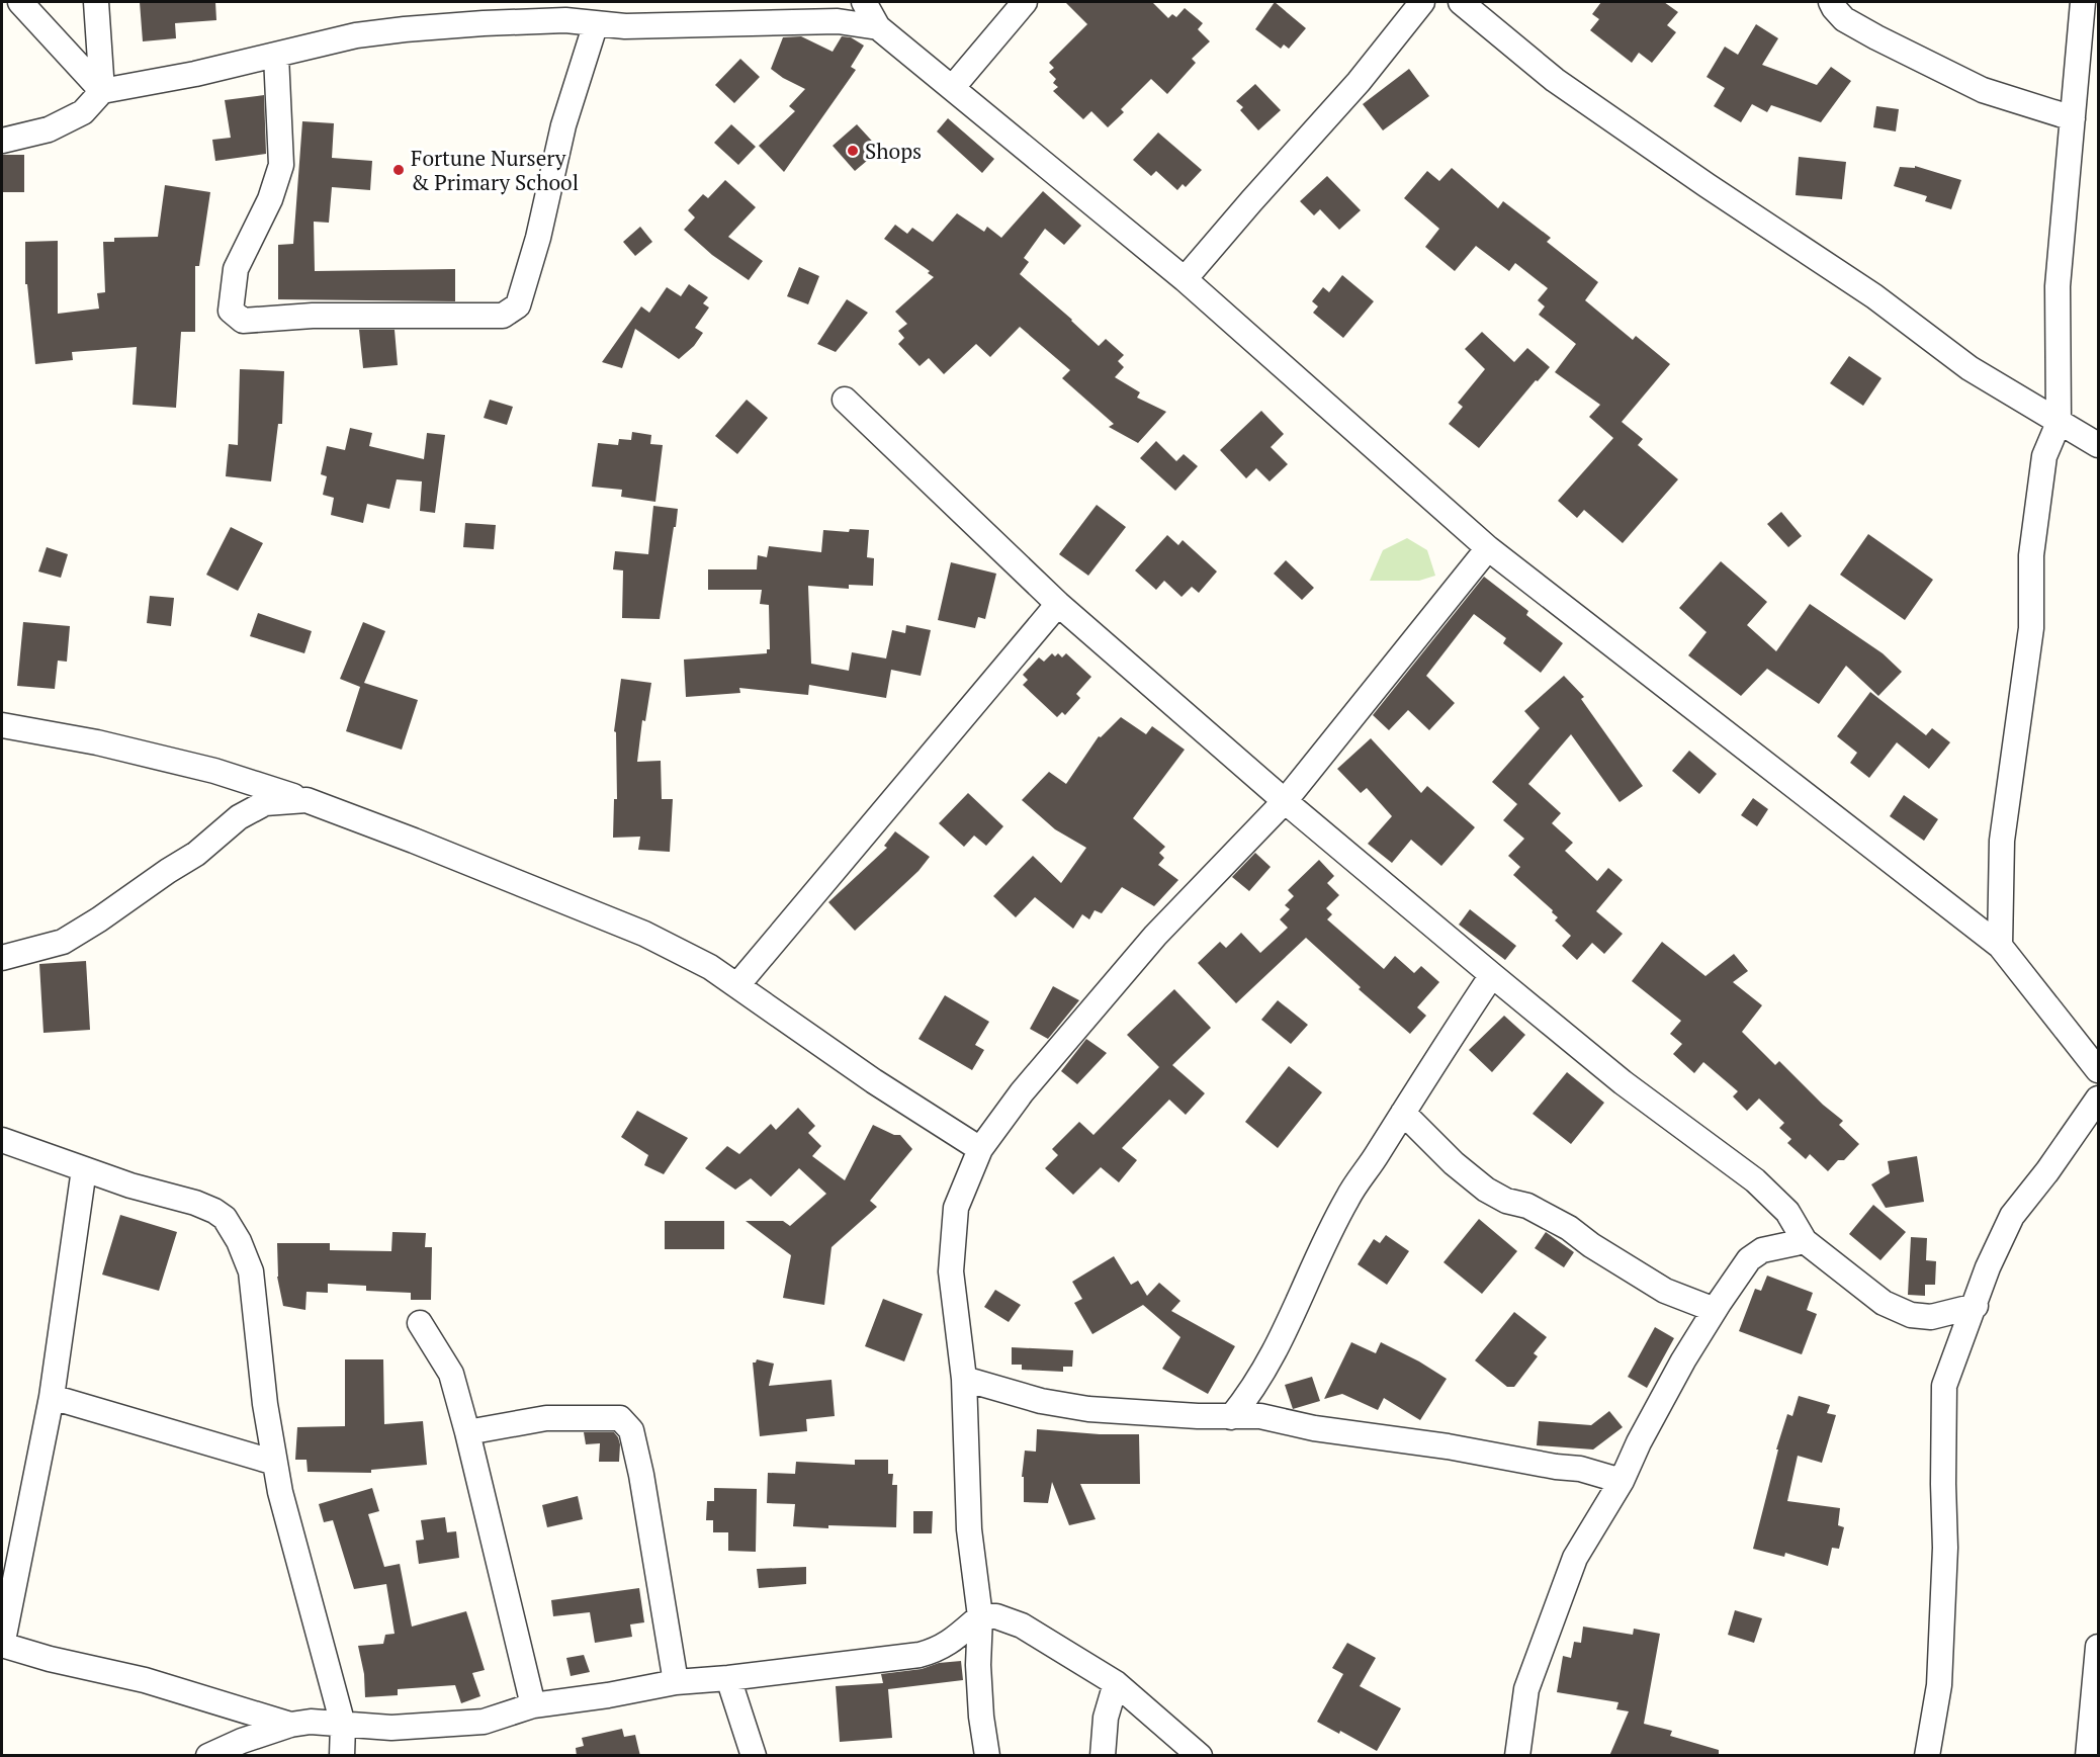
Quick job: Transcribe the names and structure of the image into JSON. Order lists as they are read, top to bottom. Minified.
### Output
{"places":["Shops","Fortune Nursery & Primary School"]}
